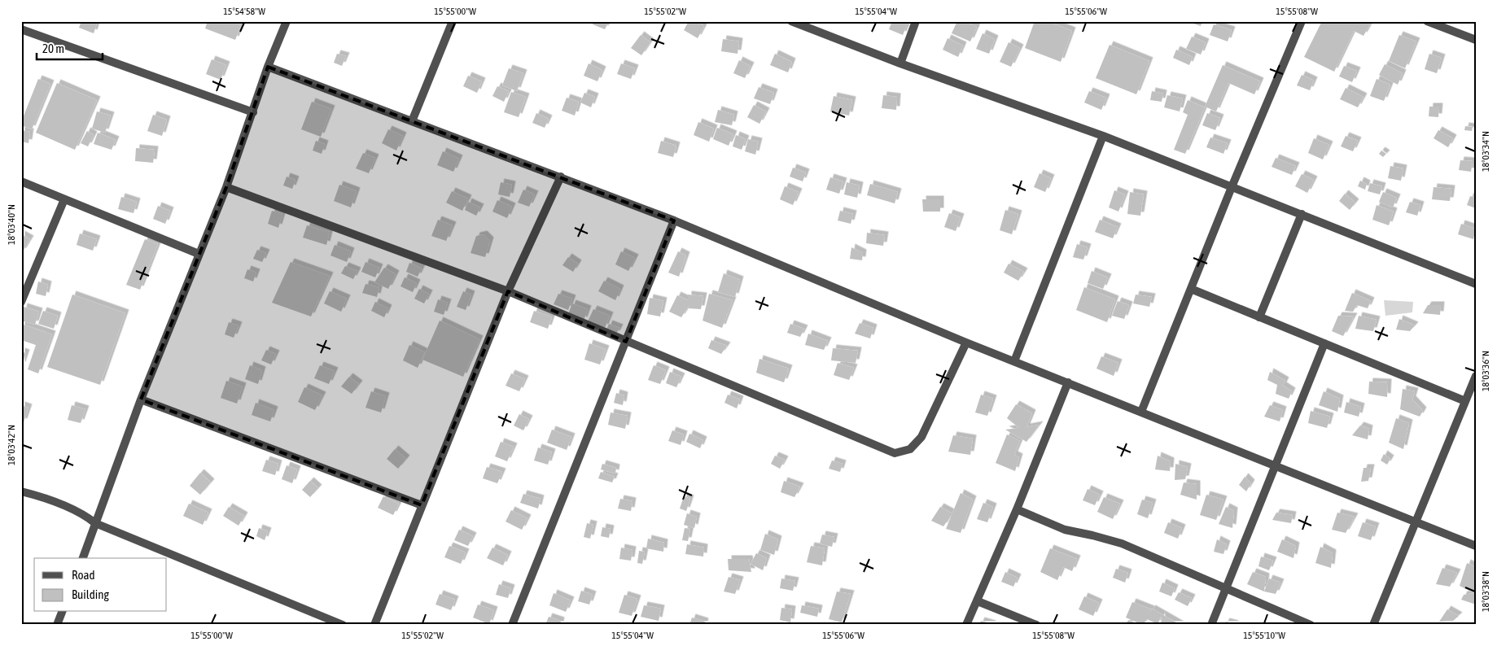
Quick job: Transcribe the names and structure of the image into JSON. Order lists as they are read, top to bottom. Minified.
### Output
{"legend":["Road","Building"],"scale_bar":"20 m","coordinates":["15°54'58\"W","15°55'00\"W","15°55'02\"W","15°55'04\"W","15°55'06\"W","15°55'08\"W","18°03'34\"N","18°03'40\"N","18°03'36\"N","18°03'42\"N","18°03'38\"N","15°55'10\"W"]}
